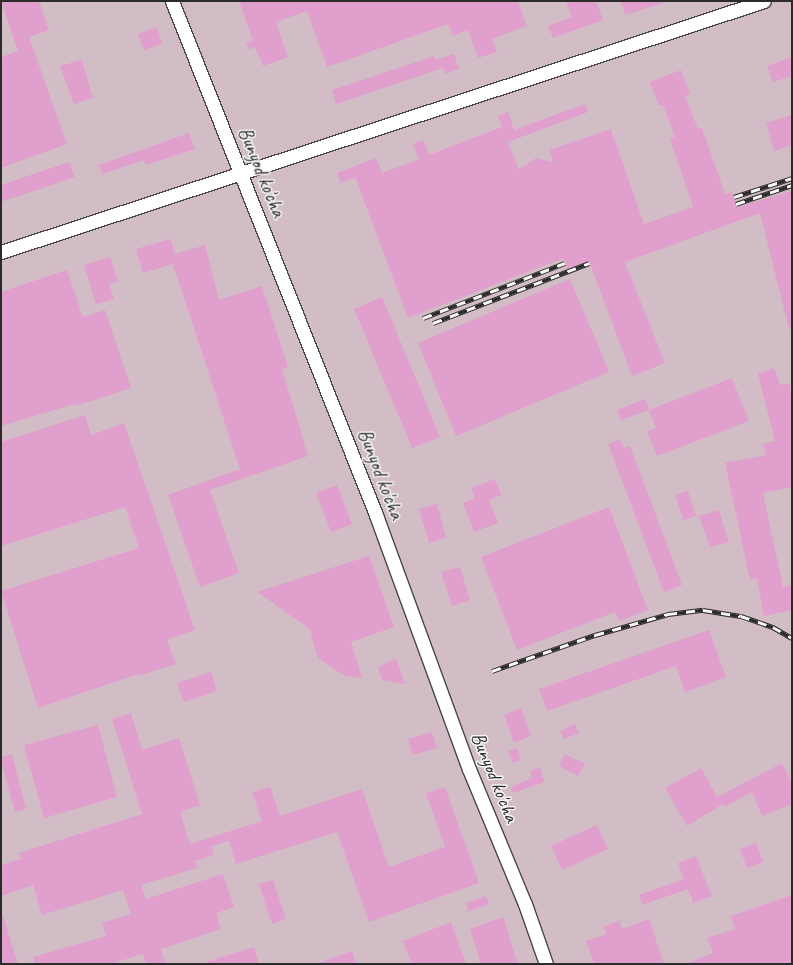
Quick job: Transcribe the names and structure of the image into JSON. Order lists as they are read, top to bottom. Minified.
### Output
{"streets":{"street":["Bunyod ko'cha"]}}
